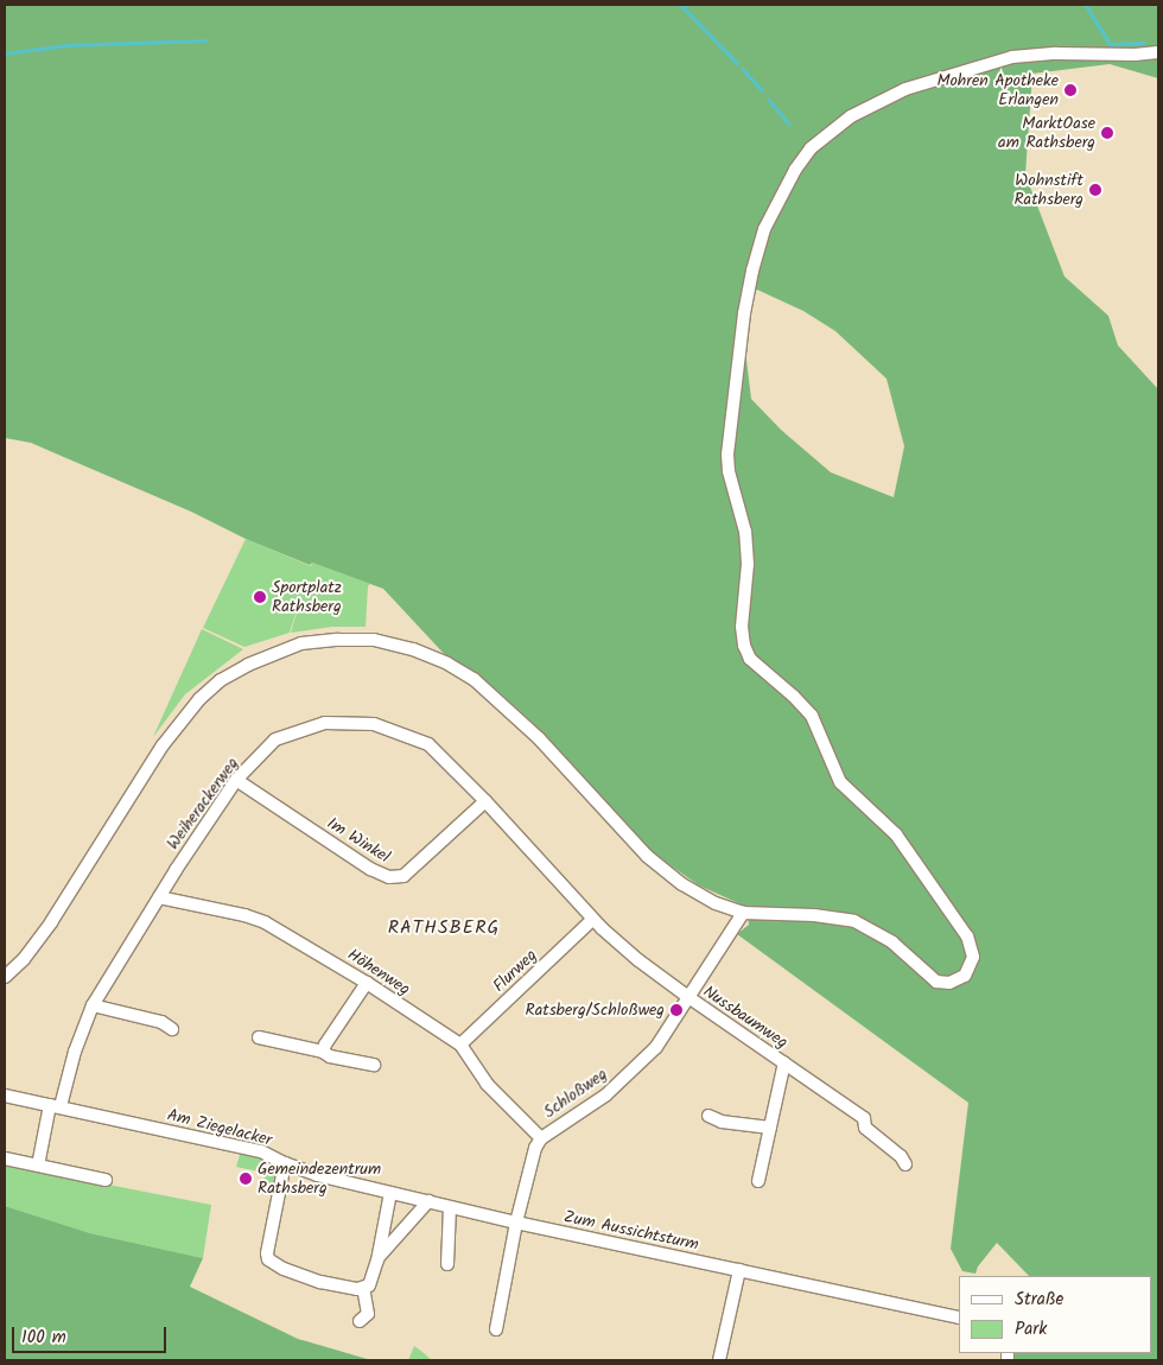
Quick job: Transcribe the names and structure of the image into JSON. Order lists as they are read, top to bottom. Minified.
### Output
{"streets":{"street":["Weiherackerweg","Im Winkel","Flurweg","Höhenweg","Nussbaumweg","Schloßweg","Am Ziegelacker","Zum Aussichtsturm"]},"crossings":[["Weiherackerweg","Im Winkel"],["Weiherackerweg","Flurweg"],["Weiherackerweg","Höhenweg"],["Weiherackerweg","Nussbaumweg"],["Weiherackerweg","Schloßweg"],["Weiherackerweg","Am Ziegelacker"],["Flurweg","Höhenweg"],["Höhenweg","Schloßweg"],["Nussbaumweg","Schloßweg"],["Schloßweg","Am Ziegelacker"],["Schloßweg","Zum Aussichtsturm"],["Am Ziegelacker","Zum Aussichtsturm"]],"districts":["RATHSBERG"],"places":["Mohren Apotheke Erlangen","MarktOase am Rathsberg","Wohnstift Rathsberg","Sportplatz Rathsberg","Ratsberg/Schloßweg","Gemeindezentrum Rathsberg"],"legend":["Straße","Park"],"scale_bar":"100 m"}
